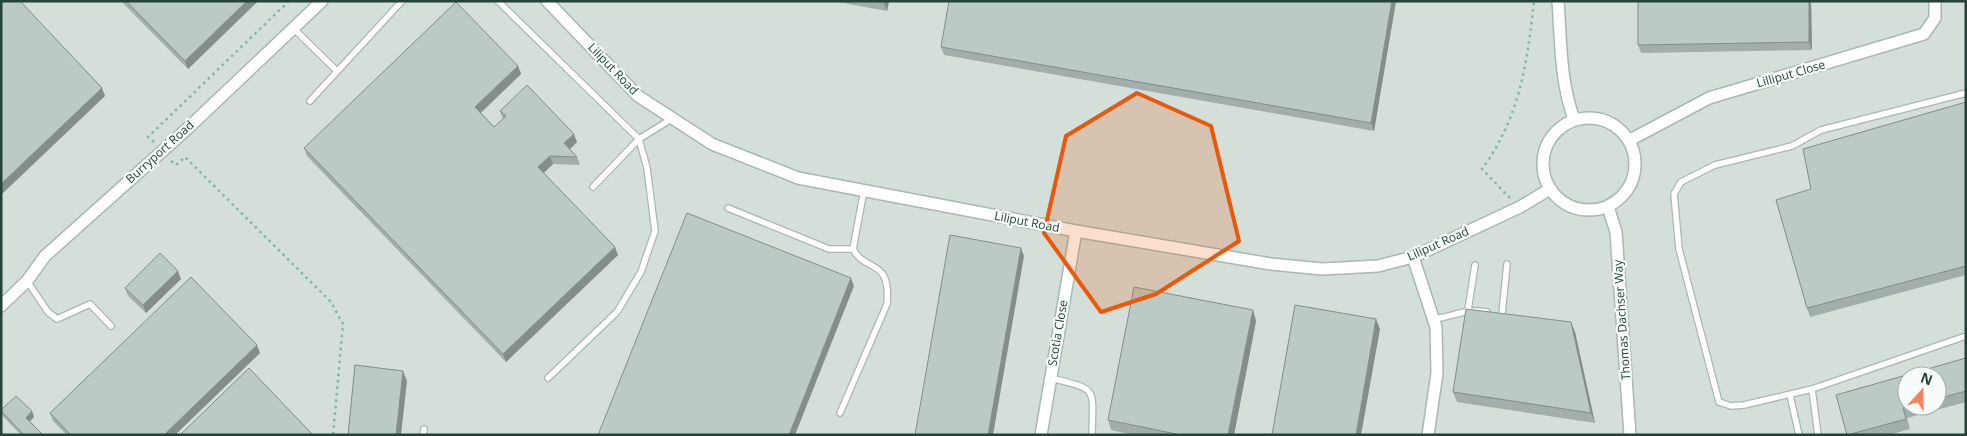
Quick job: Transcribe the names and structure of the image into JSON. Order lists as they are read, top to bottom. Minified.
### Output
{"streets":{"street":["Liliput Road","Lilliput Close","Burryport Road","Thomas Dachser Way","Scotia Close"]},"crossings":[["Liliput Road","Lilliput Close"],["Liliput Road","Thomas Dachser Way"],["Liliput Road","Scotia Close"],["Lilliput Close","Thomas Dachser Way"]],"north":"top"}
